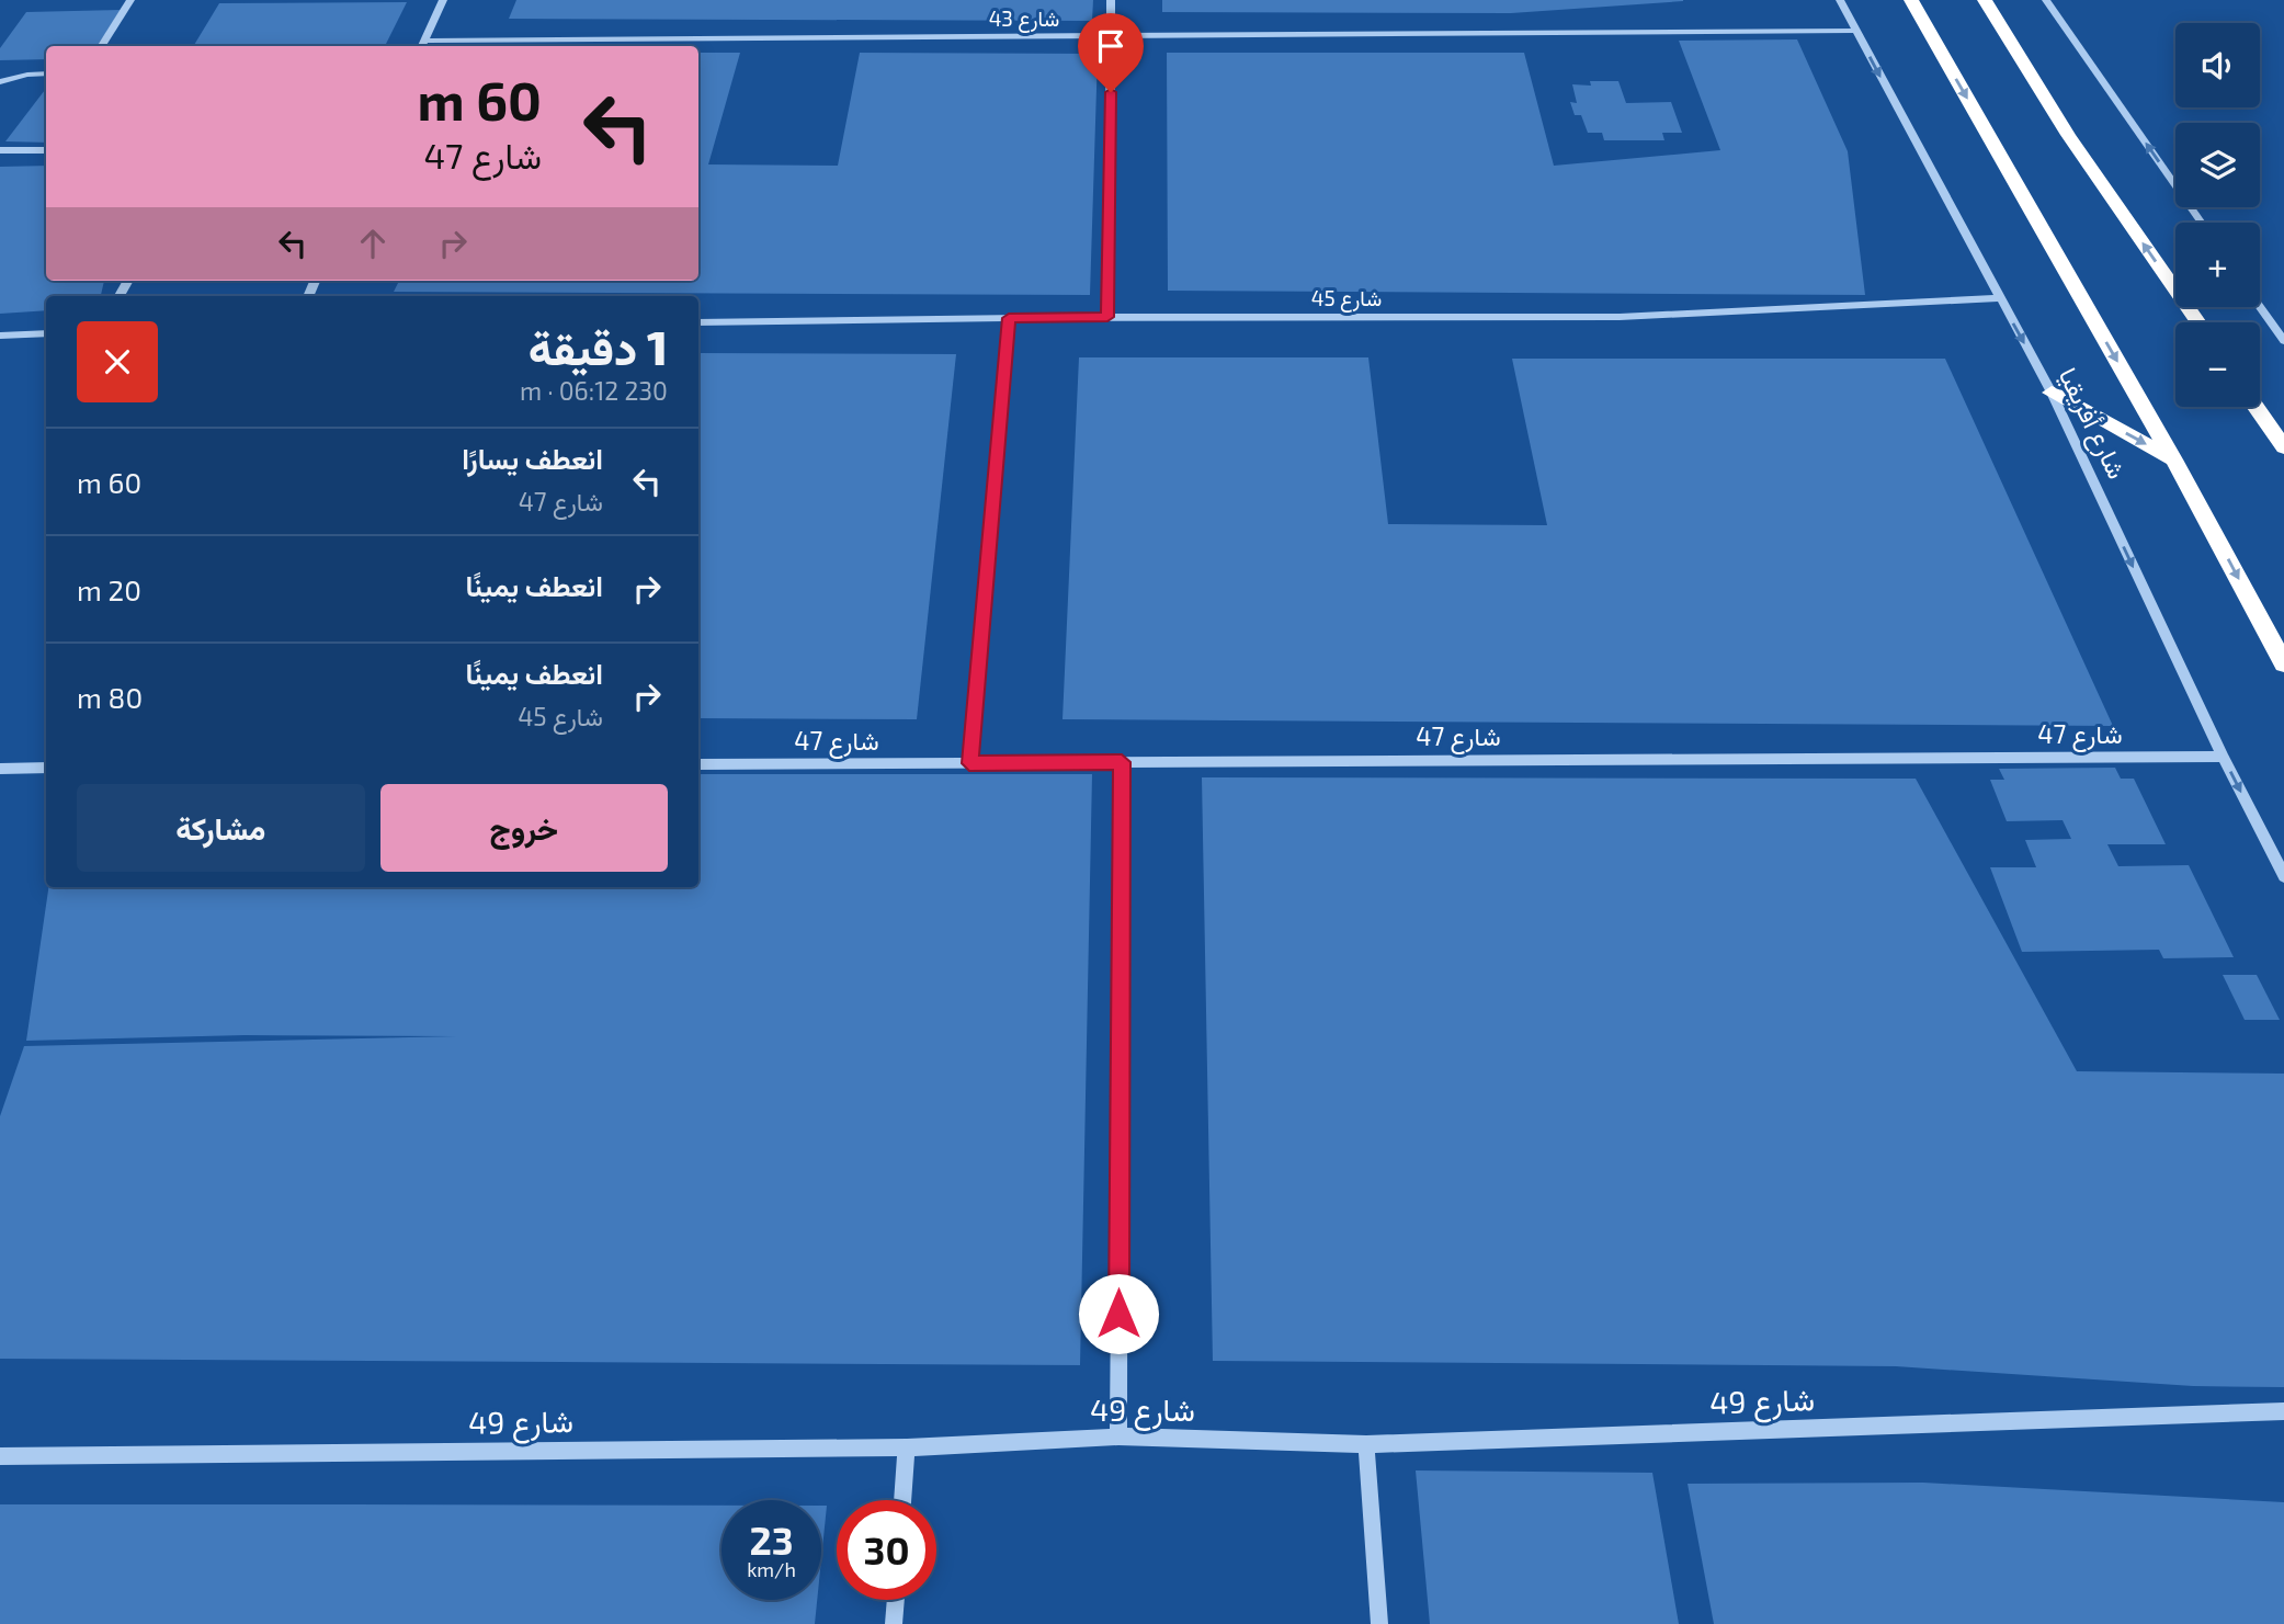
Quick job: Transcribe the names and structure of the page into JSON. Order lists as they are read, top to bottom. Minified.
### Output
{"streets":{"highway":["شارع أفريقيا"],"street":["شارع 43","شارع 45","شارع 47","شارع 49"]},"crossings":[["شارع 43","شارع أفريقيا"],["شارع 45","شارع أفريقيا"],["شارع أفريقيا","شارع 47"]],"one_way":["شارع أفريقيا"],"page":{"map_buttons":["+","−"],"turn":["60 m","شارع 47"],"heading":["1 دقيقة","230 m · 06:12"],"list":[{"name":"انعطف يسارًا","note":"شارع 47","value":"60 m"},{"name":"انعطف يمينًا","value":"20 m"},{"name":"انعطف يمينًا","note":"شارع 45","value":"80 m"}],"buttons":["خروج","مشاركة"],"speed":"23 km/h","limit":"30"}}
